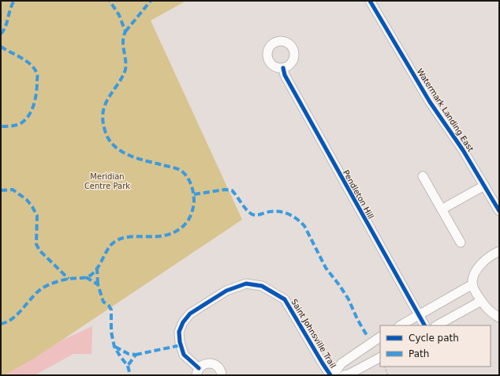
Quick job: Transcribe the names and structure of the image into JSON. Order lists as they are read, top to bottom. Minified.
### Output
{"streets":{"street":["Watermark Landing East","Pendleton Hill","Saint Johnsville Trail"]},"parks":["Meridian Centre Park"],"legend":["Cycle path","Path"]}
